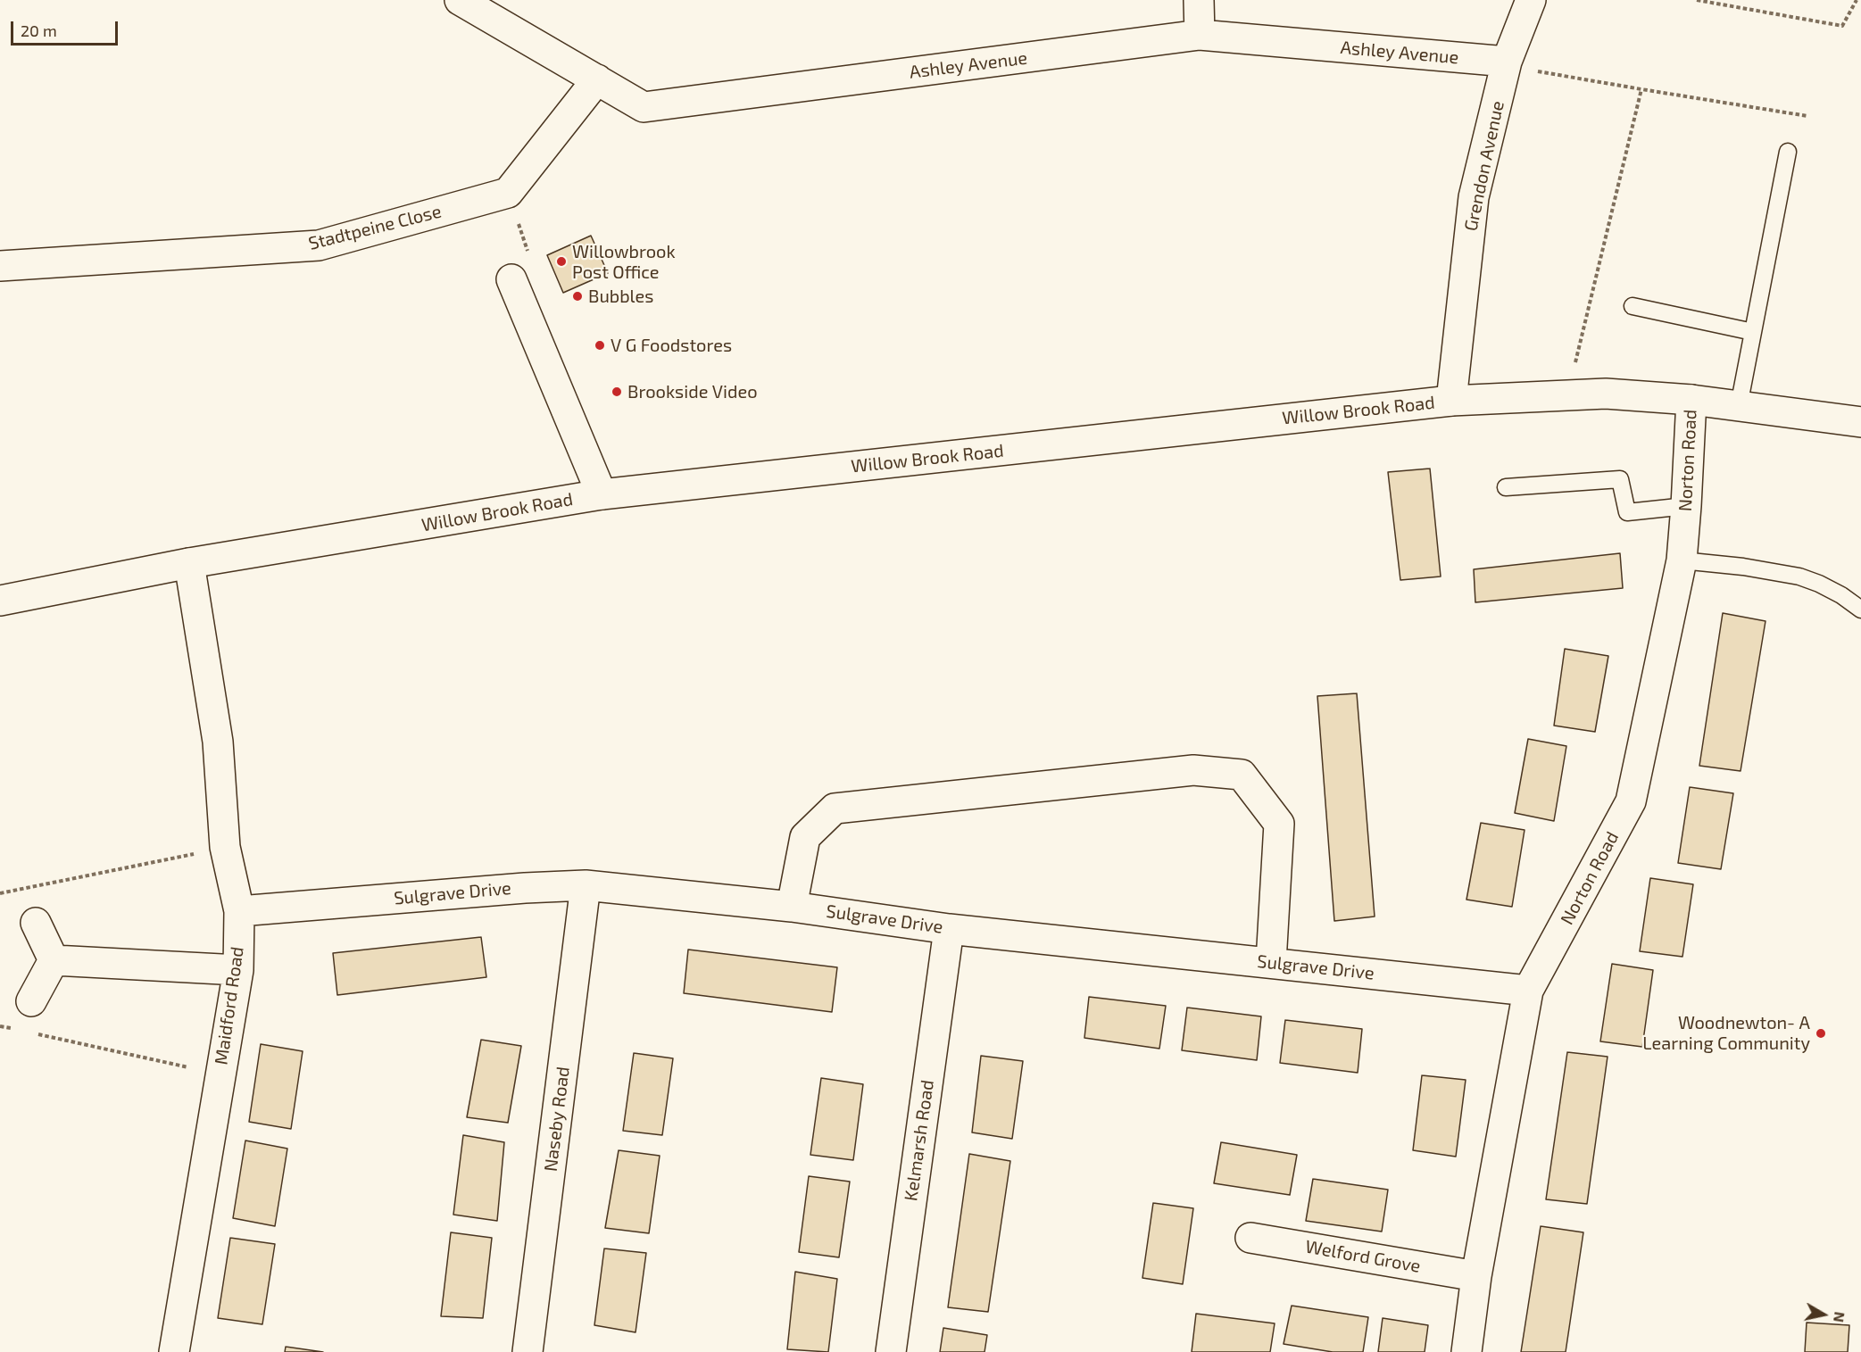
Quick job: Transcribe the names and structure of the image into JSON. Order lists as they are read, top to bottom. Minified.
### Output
{"streets":{"street":["Ashley Avenue","Grendon Avenue","Stadtpeine Close","Willow Brook Road","Norton Road","Sulgrave Drive","Maidford Road","Naseby Road","Kelmarsh Road","Welford Grove"]},"crossings":[["Ashley Avenue","Grendon Avenue"],["Grendon Avenue","Willow Brook Road"],["Willow Brook Road","Norton Road"],["Willow Brook Road","Maidford Road"],["Norton Road","Sulgrave Drive"],["Norton Road","Welford Grove"],["Sulgrave Drive","Maidford Road"],["Sulgrave Drive","Naseby Road"],["Sulgrave Drive","Kelmarsh Road"]],"places":["Willowbrook Post Office","Bubbles","V G Foodstores","Brookside Video","Woodnewton- A Learning Community"],"scale_bar":"20 m","north":"right"}
